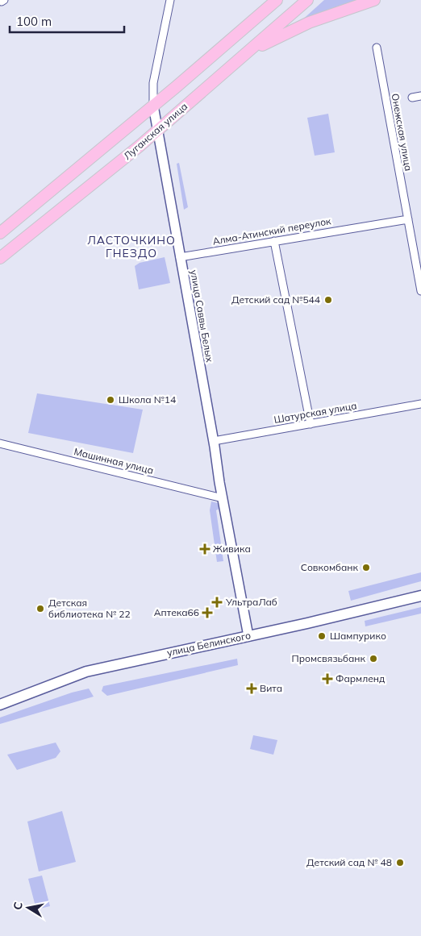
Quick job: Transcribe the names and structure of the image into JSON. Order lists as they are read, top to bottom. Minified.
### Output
{"streets":{"main road":["Луганская улица","улица Белинского"],"street":["Онежская улица","Алма-Атинский переулок","улица Саввы Белых","Шатурская улица","Машинная улица"]},"crossings":[["Луганская улица","улица Саввы Белых"],["Онежская улица","Алма-Атинский переулок"],["Алма-Атинский переулок","улица Саввы Белых"],["улица Саввы Белых","Шатурская улица"],["улица Саввы Белых","Машинная улица"],["улица Саввы Белых","улица Белинского"]],"districts":["ЛАСТОЧКИНО ГНЕЗДО"],"places":{"other":["Детский сад №544","Школа №14","Совкомбанк","Детская библиотека № 22","Шампурико","Промсвязьбанк","Детский сад № 48"],"health":["Живика","УльтраЛаб","Аптека66","Фармленд","Вита"]},"scale_bar":"100 m","north":"left"}
